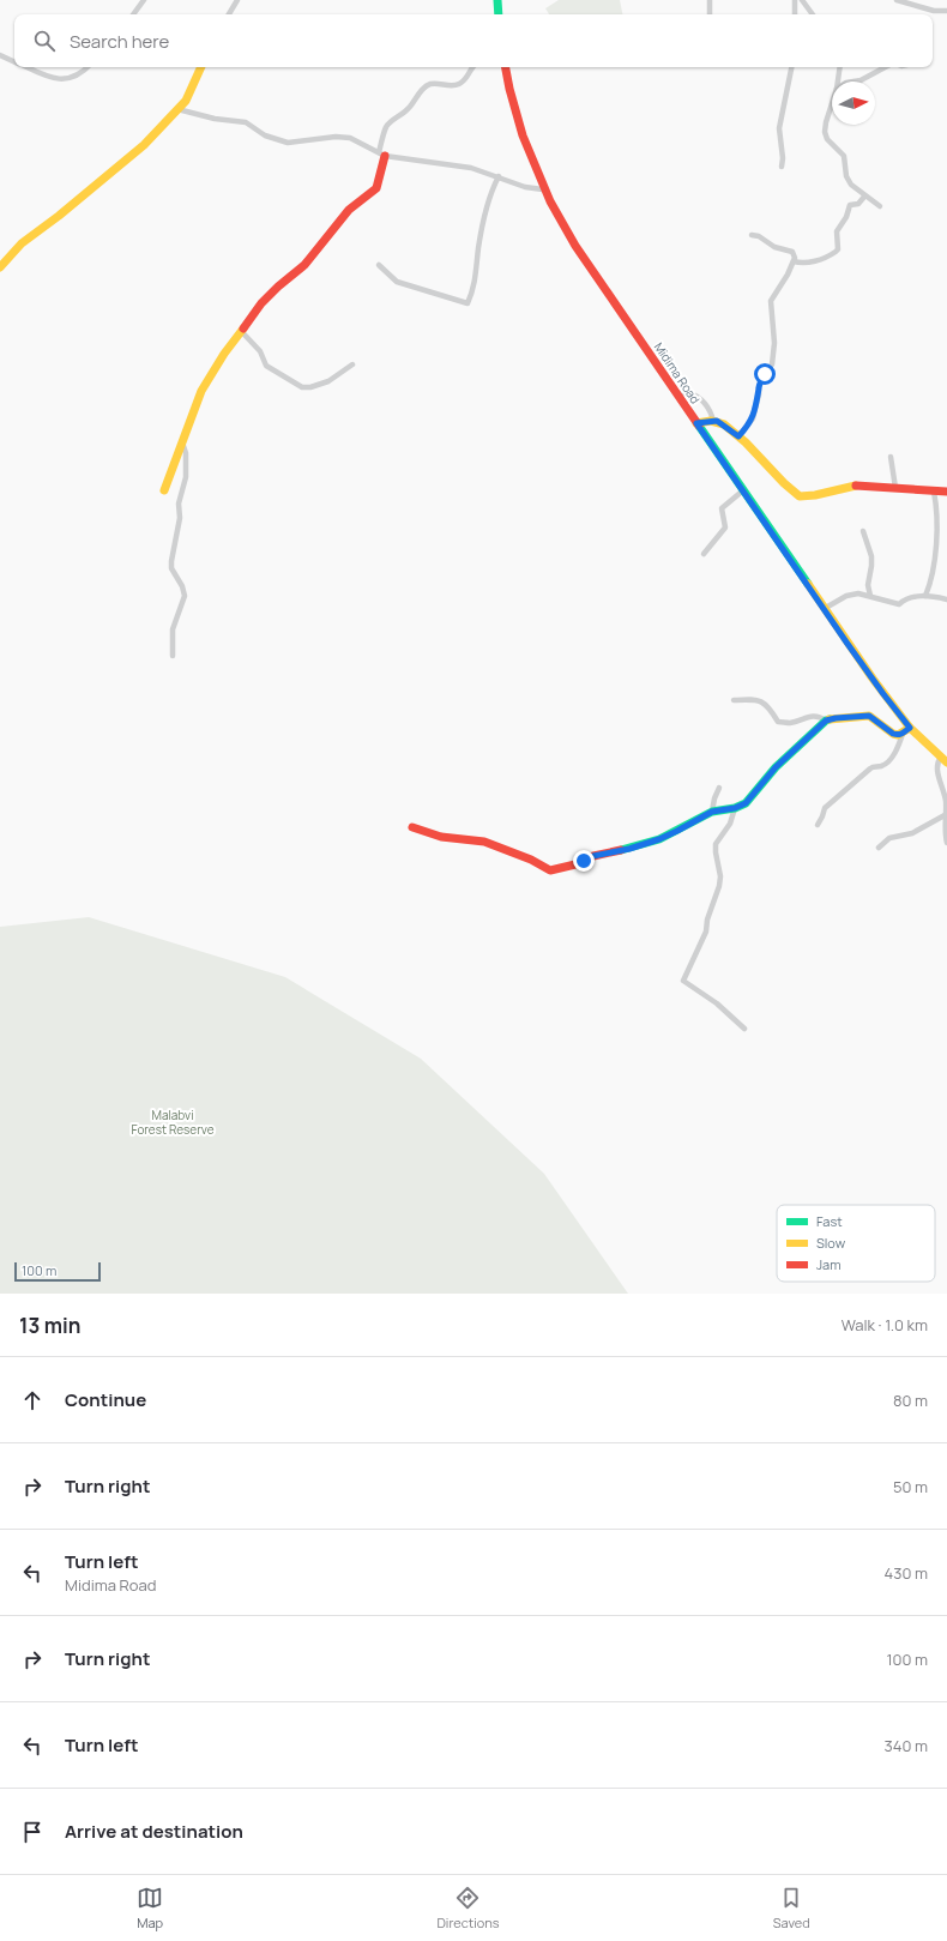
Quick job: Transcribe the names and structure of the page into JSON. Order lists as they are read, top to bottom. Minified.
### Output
{"streets":{"street":["Midima Road"]},"parks":["Malabvi Forest Reserve"],"legend":["Fast","Slow","Jam"],"scale_bar":"100 m","north":"right","page":{"search":"Search here","scale":"100 m","heading":["13 min","Walk · 1.0 km"],"list":[["Continue","80 m"],["Turn right","50 m"],["Turn left","Midima Road","430 m"],["Turn right","100 m"],["Turn left","340 m"],"Arrive at destination"],"nav":["Map","Directions","Saved"]}}
